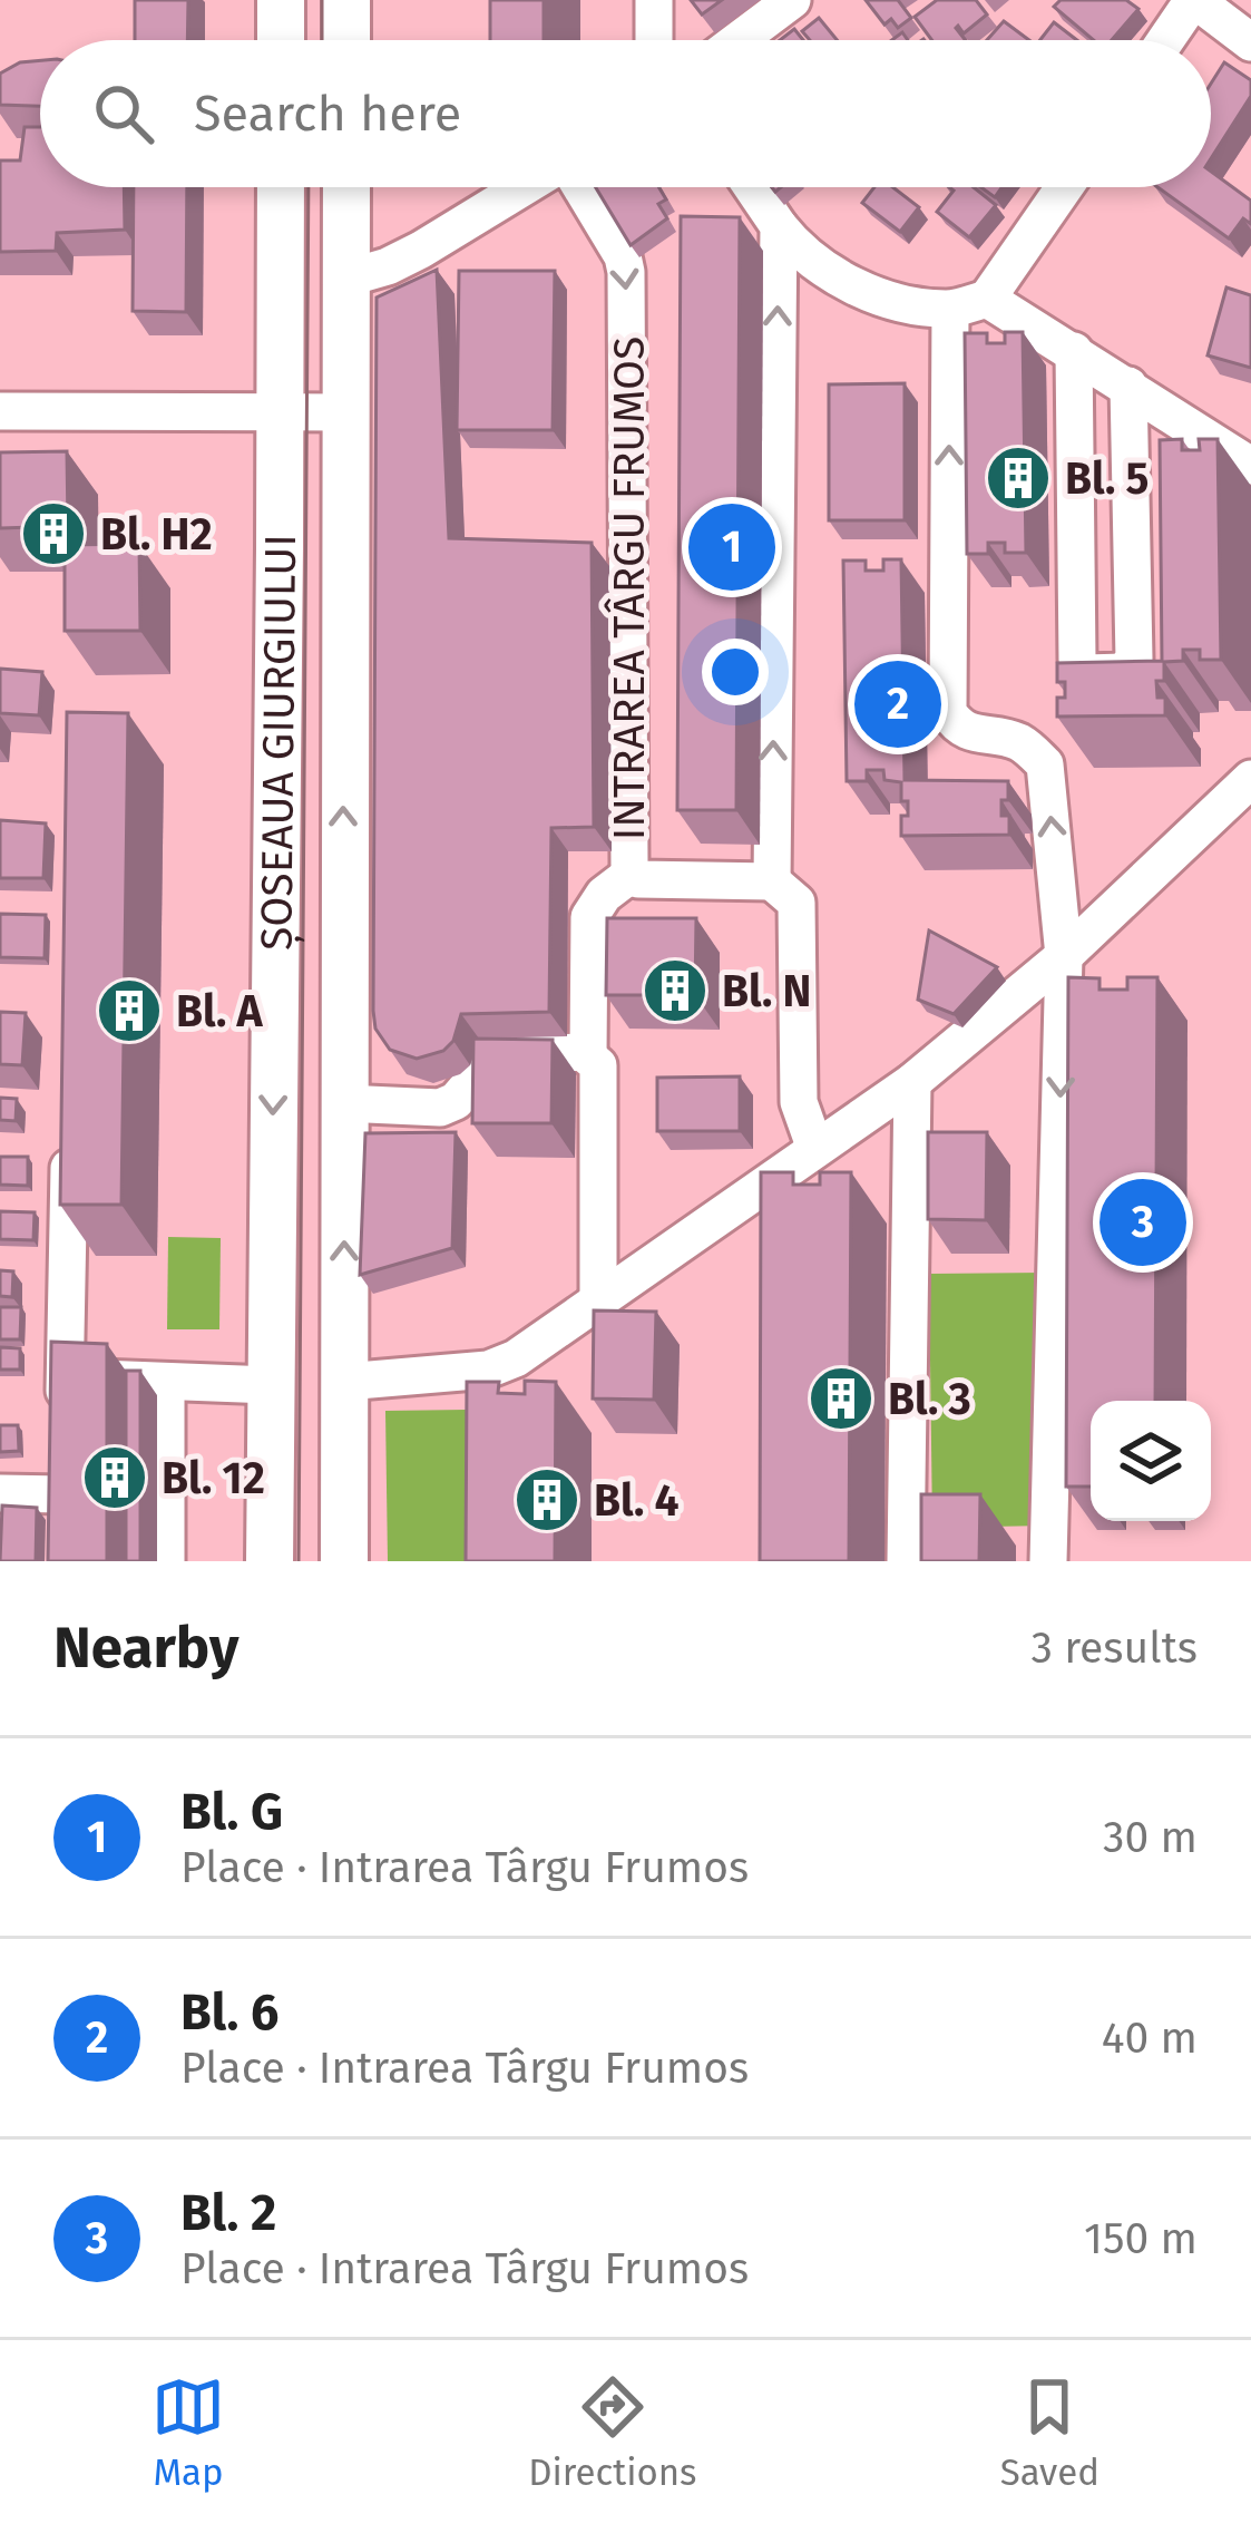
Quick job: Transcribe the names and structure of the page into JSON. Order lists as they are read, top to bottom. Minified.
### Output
{"streets":{"main road":["ȘOSEAUA GIURGIULUI"],"street":["INTRAREA TÂRGU FRUMOS"]},"places":{"building":["Bl. 5","Bl. H2","Bl. N","Bl. A","Bl. 3","Bl. 12","Bl. 4"]},"page":{"search":"Search here","pins":["1","2","3"],"heading":["Nearby","3 results"],"list":[{"mark":"1","name":"Bl. G","note":"Place · Intrarea Târgu Frumos","value":"30 m"},{"mark":"2","name":"Bl. 6","note":"Place · Intrarea Târgu Frumos","value":"40 m"},{"mark":"3","name":"Bl. 2","note":"Place · Intrarea Târgu Frumos","value":"150 m"}],"nav":["Map","Directions","Saved"]}}
